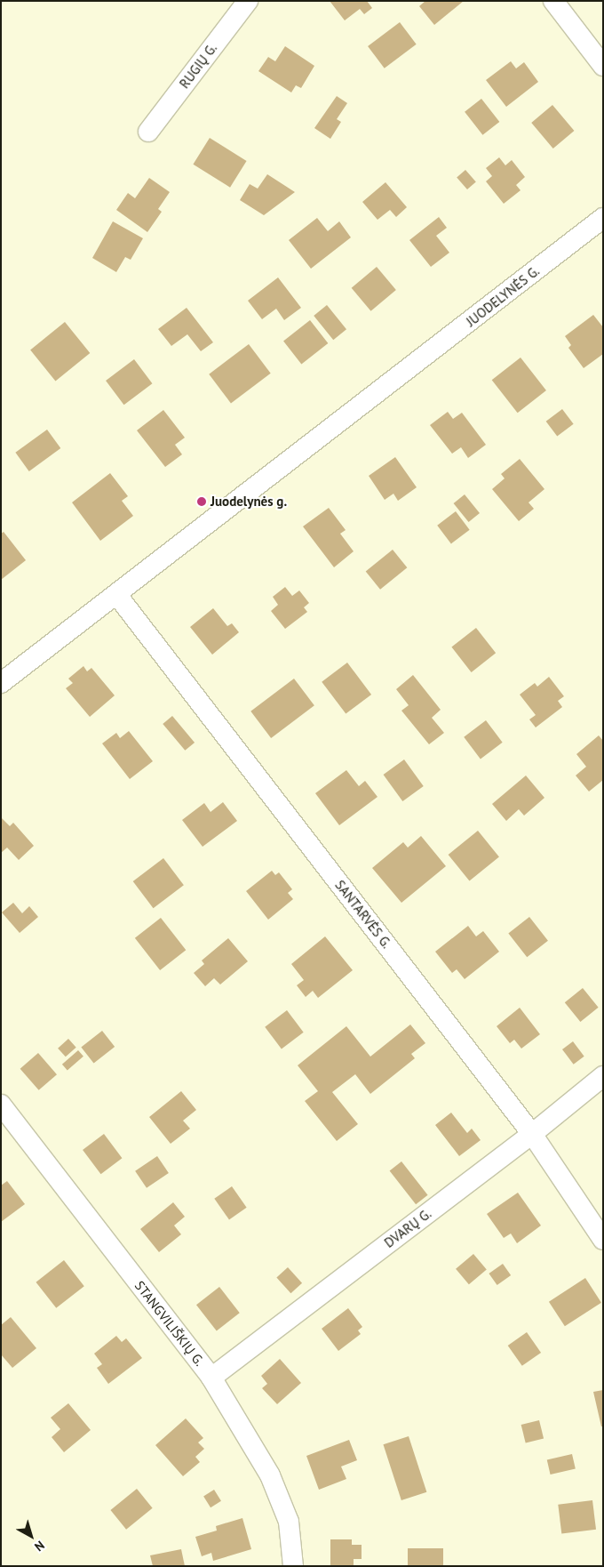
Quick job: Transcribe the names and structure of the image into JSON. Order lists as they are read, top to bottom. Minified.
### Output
{"streets":{"street":["RUGIŲ G.","JUODELYNĖS G.","SANTARVĖS G.","DVARŲ G.","STANGVILIŠKIŲ G."]},"crossings":[["JUODELYNĖS G.","SANTARVĖS G."],["SANTARVĖS G.","DVARŲ G."],["DVARŲ G.","STANGVILIŠKIŲ G."]],"places":["Juodelynės g."],"north":"bottom right"}
